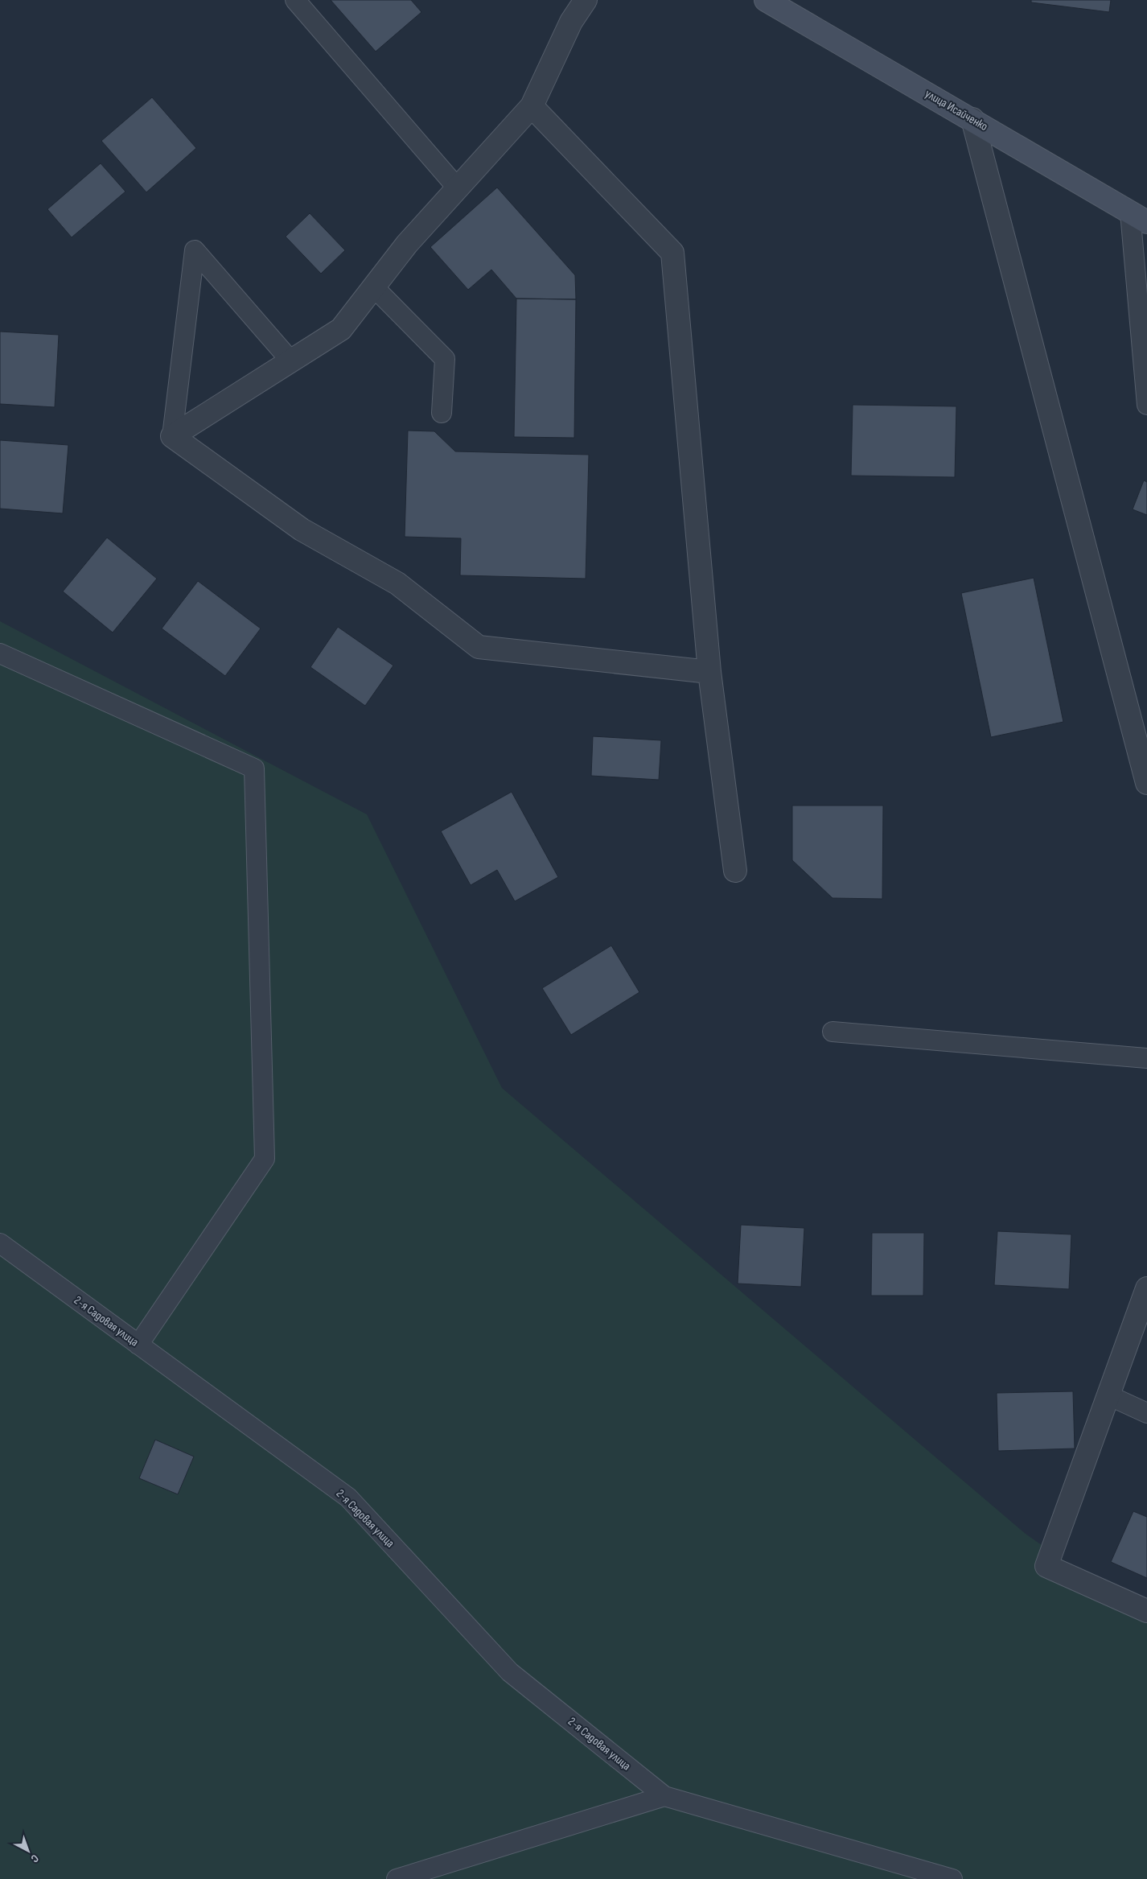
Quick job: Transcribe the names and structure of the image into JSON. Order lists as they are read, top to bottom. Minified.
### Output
{"streets":{"main road":["улица Исайченко"],"lane":["2-я Садовая улица"]},"north":"bottom right"}
